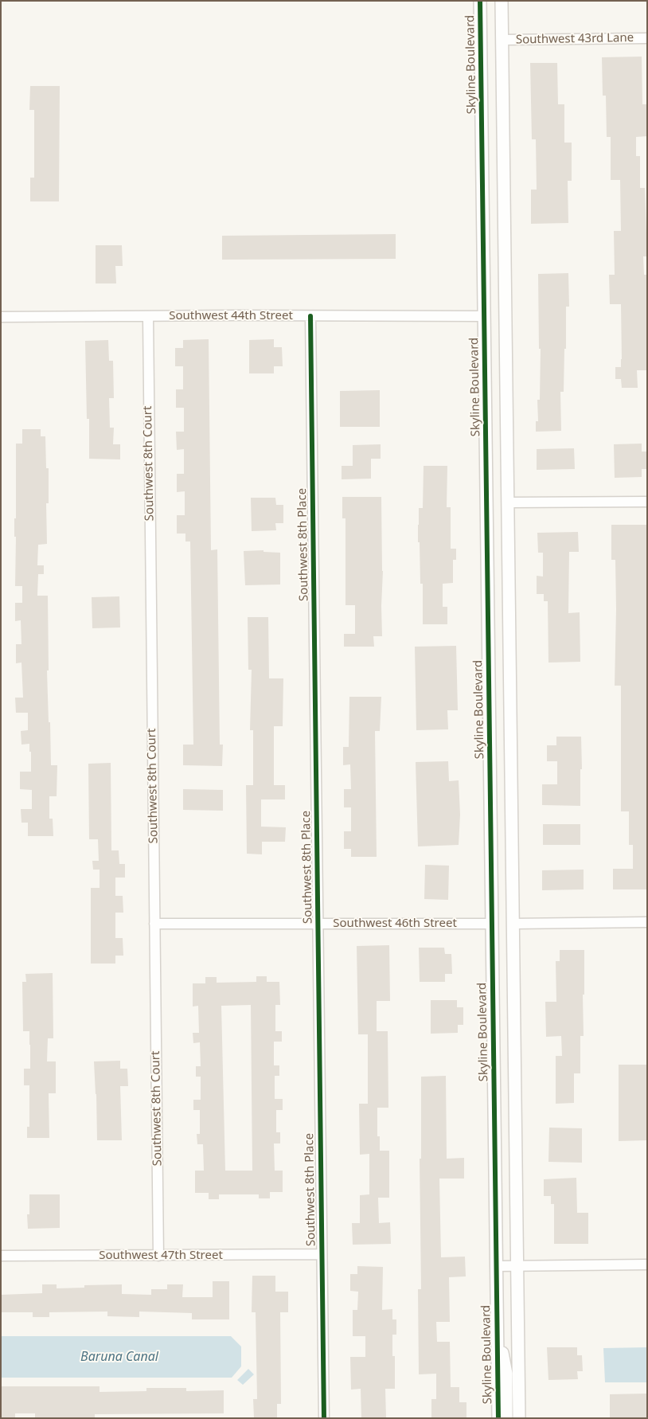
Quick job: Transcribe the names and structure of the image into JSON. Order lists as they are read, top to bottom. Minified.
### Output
{"streets":{"street":["Southwest 43rd Lane","Skyline Boulevard","Southwest 44th Street","Southwest 8th Court","Southwest 8th Place","Southwest 46th Street","Southwest 47th Street"]},"crossings":[["Skyline Boulevard","Southwest 44th Street"],["Skyline Boulevard","Southwest 46th Street"],["Southwest 44th Street","Southwest 8th Court"],["Southwest 44th Street","Southwest 8th Place"],["Southwest 8th Court","Southwest 46th Street"],["Southwest 8th Court","Southwest 47th Street"],["Southwest 8th Place","Southwest 46th Street"],["Southwest 8th Place","Southwest 47th Street"]],"water":["Baruna Canal"]}
